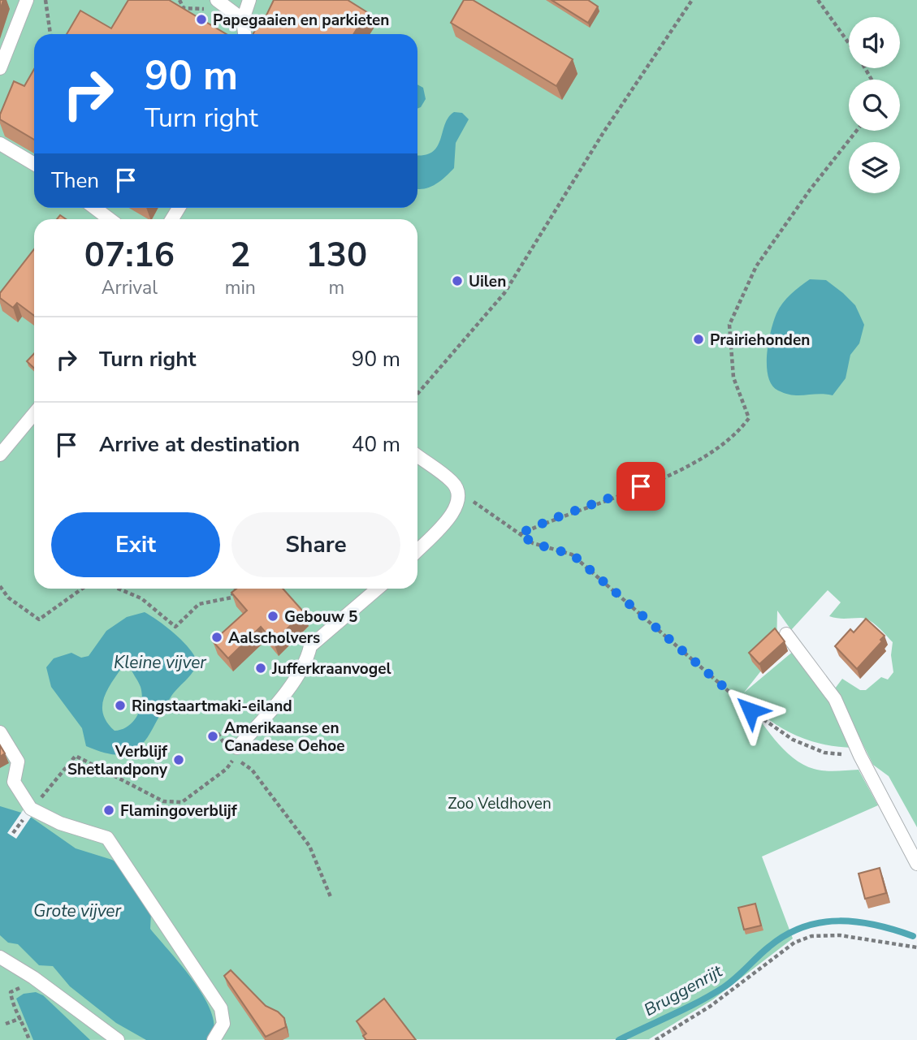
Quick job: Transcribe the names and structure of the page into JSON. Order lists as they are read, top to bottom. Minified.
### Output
{"water":["Kleine vijver","Grote vijver","Bruggenrijt"],"parks":["Zoo Veldhoven"],"places":["Papegaaien en parkieten","Uilen","Prairiehonden","Gebouw 5","Aalscholvers","Jufferkraanvogel","Ringstaartmaki-eiland","Amerikaanse en Canadese Oehoe","Verblijf Shetlandpony","Flamingoverblijf"],"page":{"turn":["90 m","Turn right"],"then":"Then","eta":["07:16","Arrival","2","min","130","m"],"list":[{"name":"Turn right","value":"90 m"},{"name":"Arrive at destination","value":"40 m"}],"buttons":["Exit","Share"]}}
